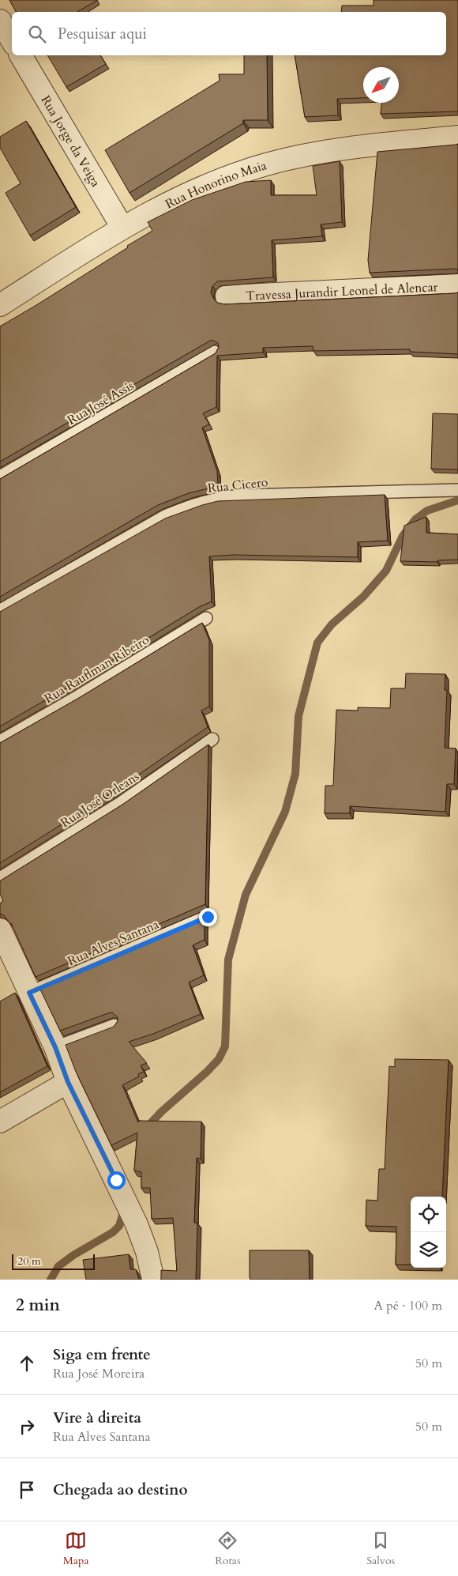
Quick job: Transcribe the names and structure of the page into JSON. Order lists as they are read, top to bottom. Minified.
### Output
{"streets":{"street":["Rua Jorge da Veiga","Rua Honorino Maia","Travessa Jurandir Leonel de Alencar"],"lane":["Rua José Assis","Rua Cicero","Rua Rauflman Ribeiro","Rua José Orleans","Rua Alves Santana"]},"crossings":[["Rua Jorge da Veiga","Rua Honorino Maia"]],"scale_bar":"20 m","north":"bottom left","page":{"search":"Pesquisar aqui","scale":"20 m","heading":["2 min","A pé · 100 m"],"list":[["Siga em frente","Rua José Moreira","50 m"],["Vire à direita","Rua Alves Santana","50 m"],"Chegada ao destino"],"nav":["Mapa","Rotas","Salvos"]}}
